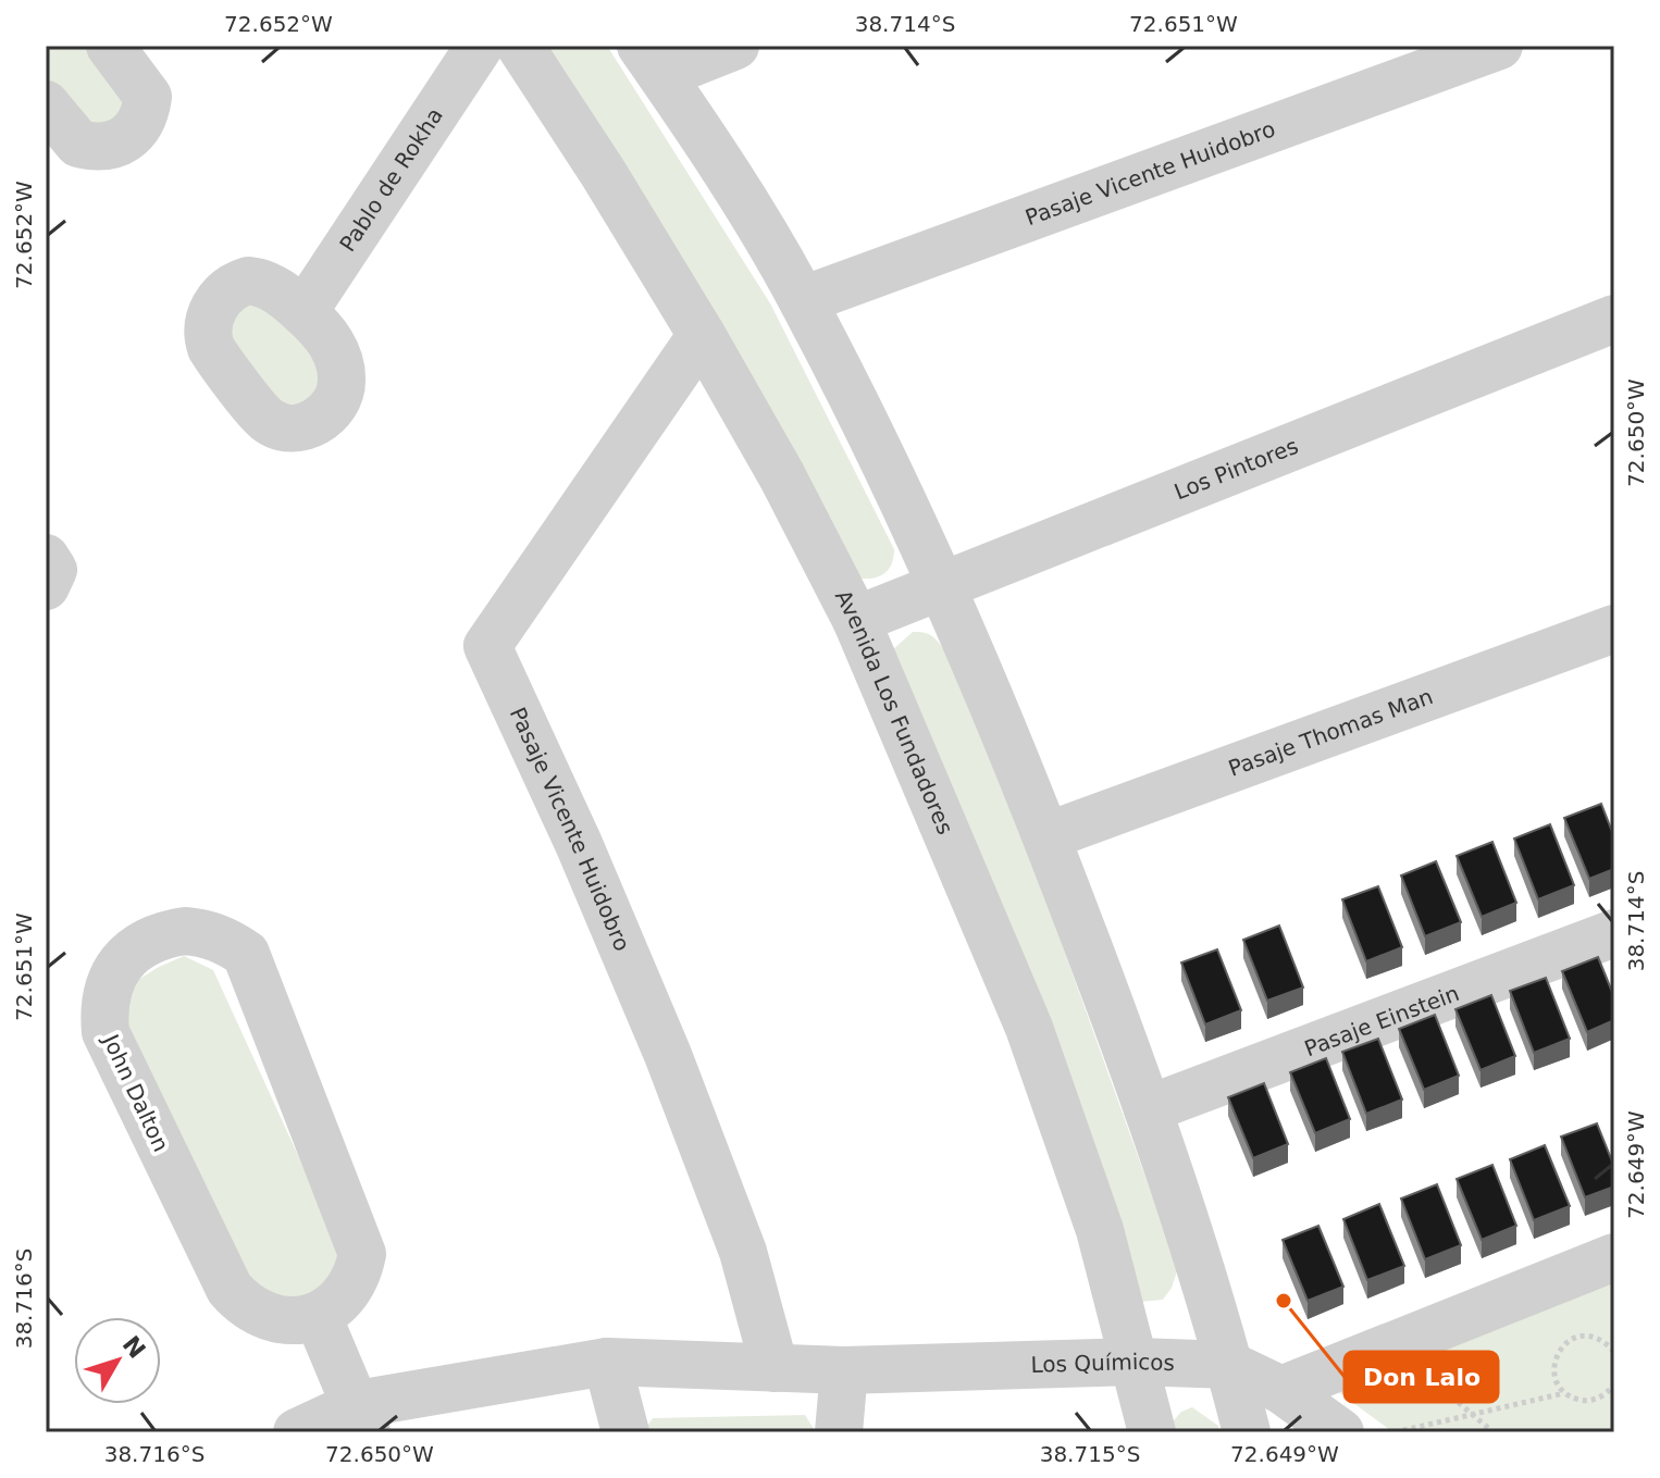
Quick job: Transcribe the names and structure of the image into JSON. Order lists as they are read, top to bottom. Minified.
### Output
{"streets":{"street":["Pasaje Vicente Huidobro","Pablo de Rokha","Los Pintores","Avenida Los Fundadores","Pasaje Thomas Man","Pasaje Einstein","John Dalton","Los Químicos"]},"crossings":[["Pasaje Vicente Huidobro","Avenida Los Fundadores"],["Pasaje Vicente Huidobro","Los Químicos"],["Los Pintores","Avenida Los Fundadores"],["Avenida Los Fundadores","Los Químicos"]],"places":["Don Lalo"],"north":"top right","coordinates":["72.652°W","38.714°S","72.651°W","72.650°W","72.649°W","38.716°S","38.715°S"]}
